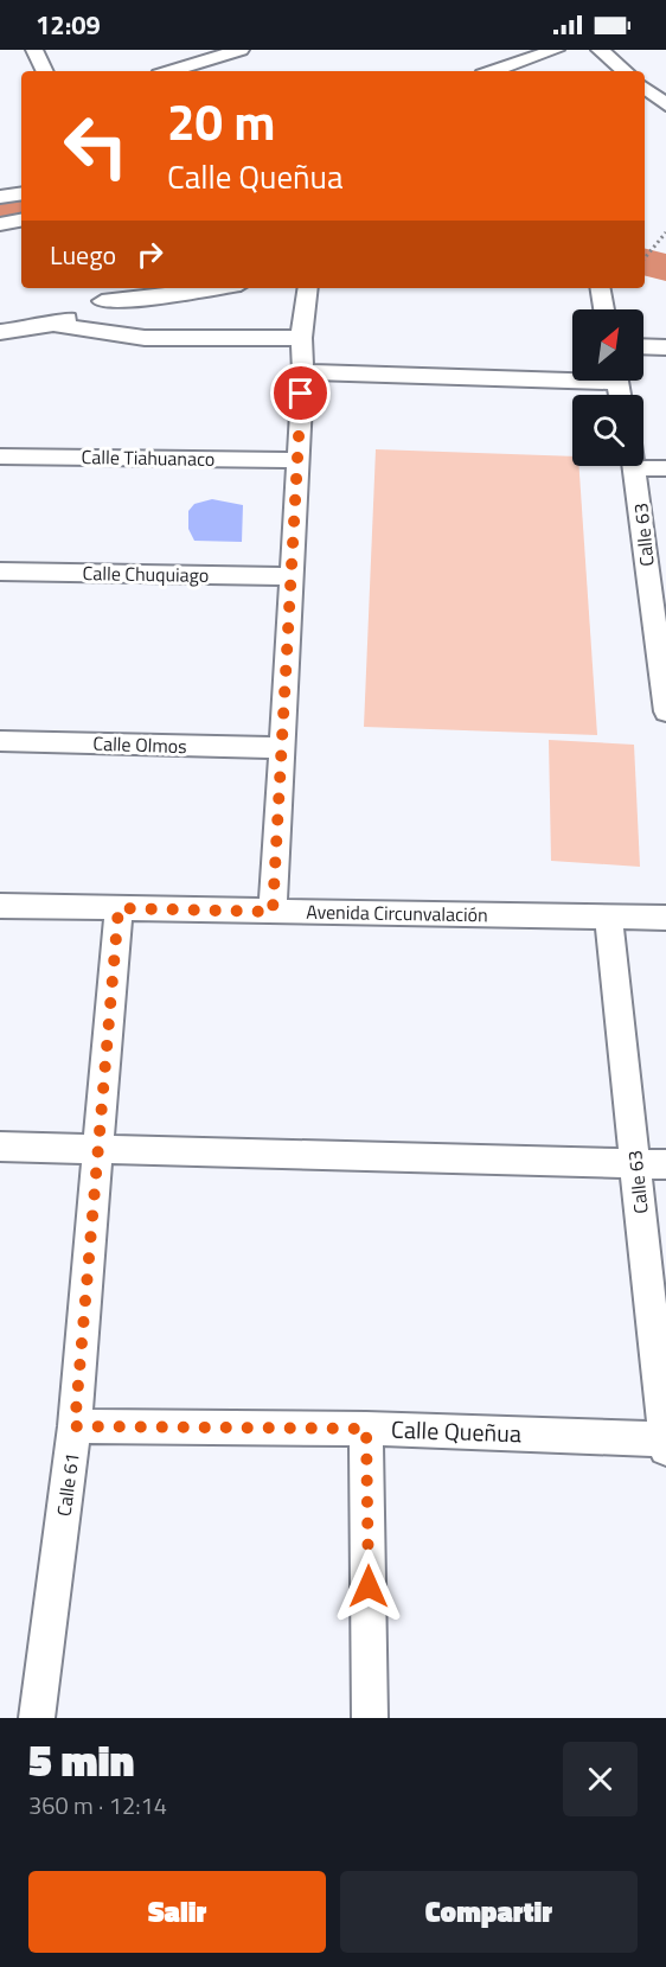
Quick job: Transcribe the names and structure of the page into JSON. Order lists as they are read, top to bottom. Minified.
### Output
{"streets":{"street":["Calle Tiahuanaco","Calle 63","Calle Chuquiago","Calle Olmos","Avenida Circunvalación","Calle Queñua","Calle 61"]},"crossings":[["Calle 63","Avenida Circunvalación"],["Calle 63","Calle Queñua"],["Avenida Circunvalación","Calle 61"],["Calle Queñua","Calle 61"]],"north":"top right","page":{"status":"12:09","turn":["20 m","Calle Queñua"],"then":"Luego","heading":["5 min","360 m · 12:14"],"buttons":["Salir","Compartir"]}}
